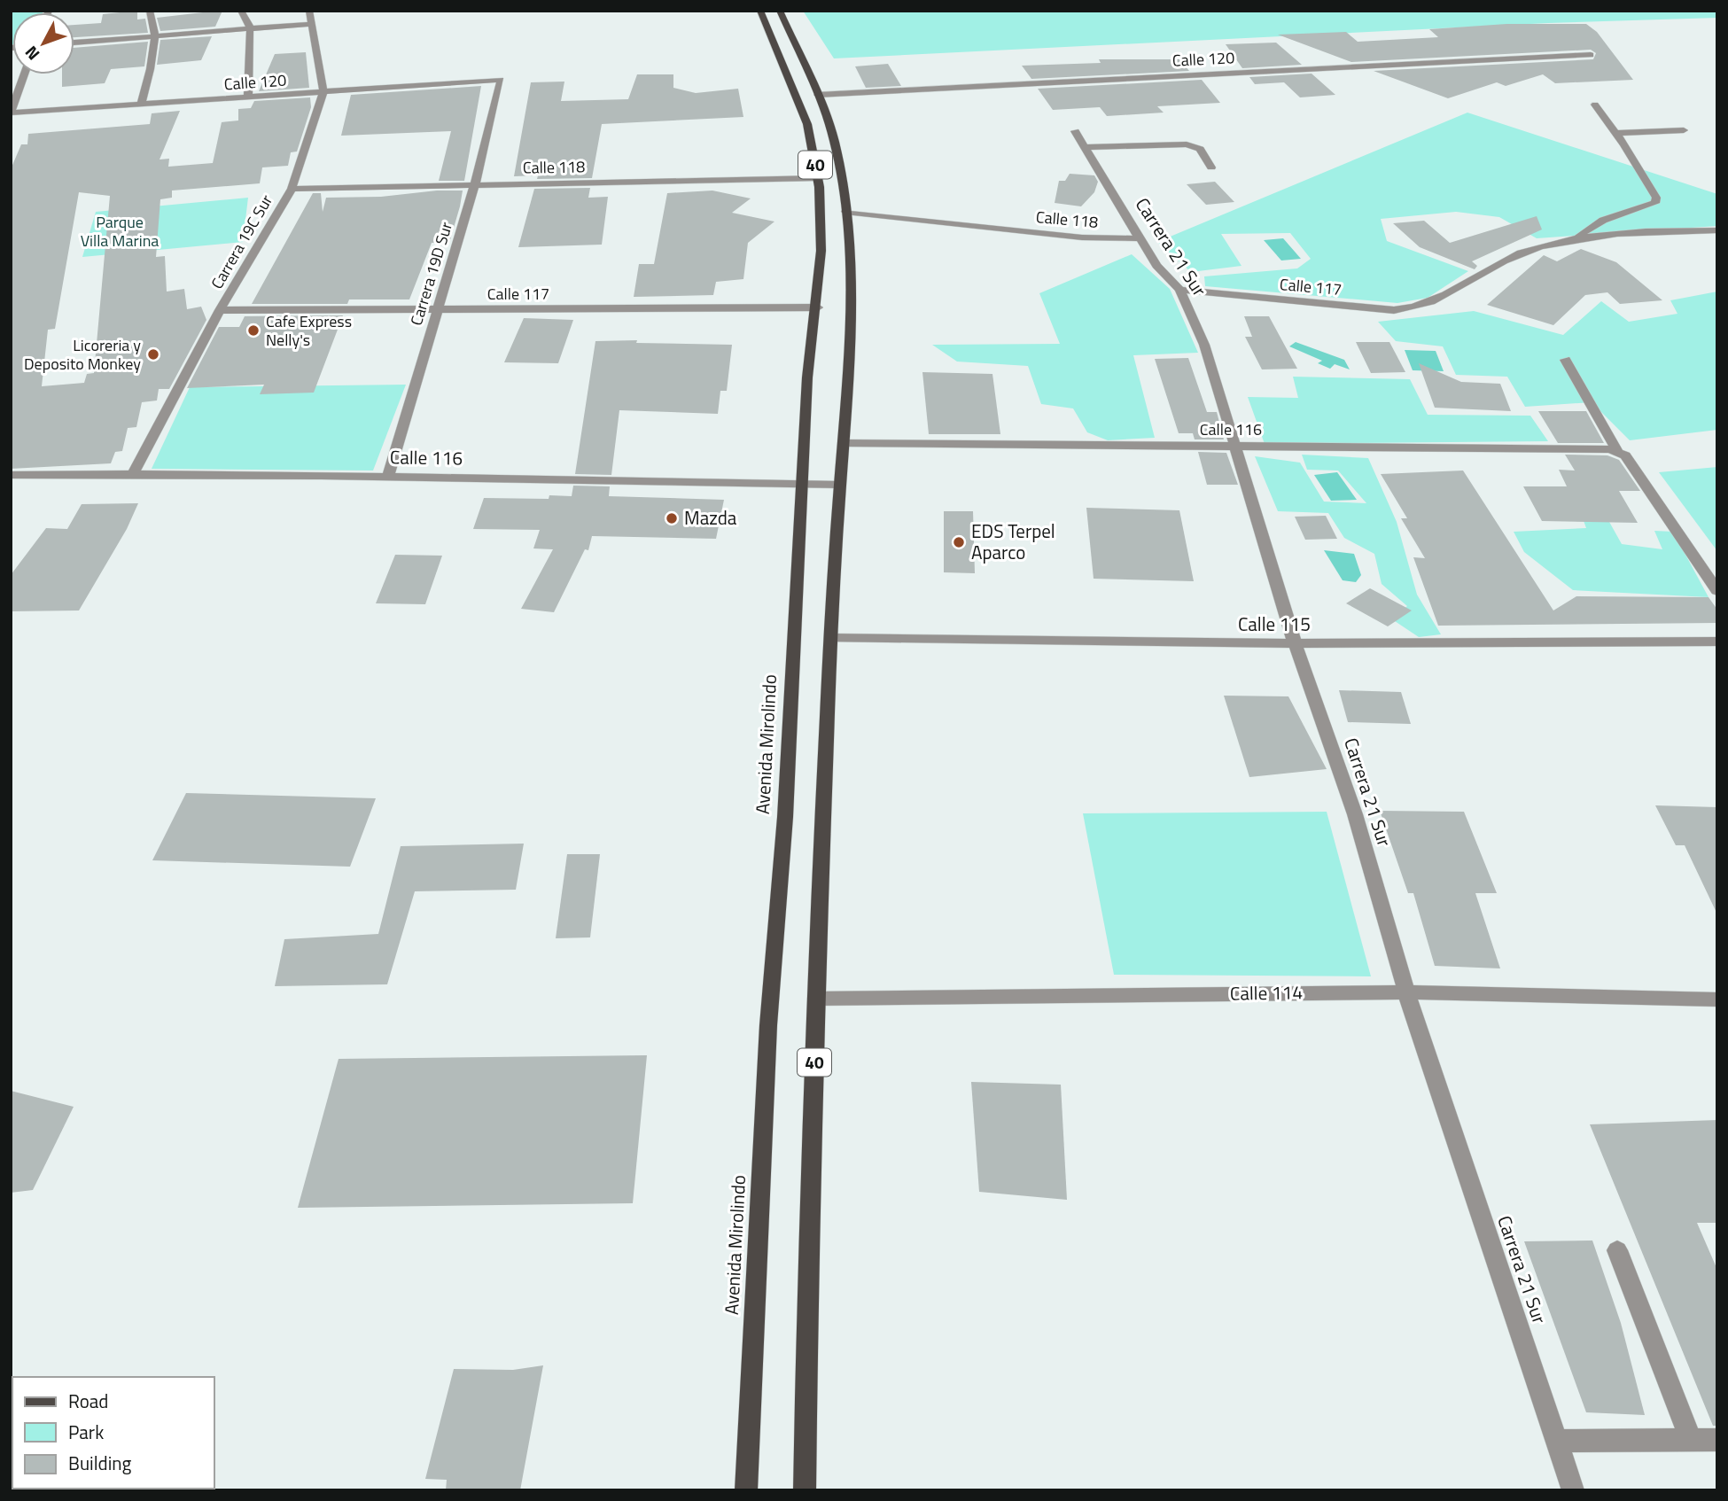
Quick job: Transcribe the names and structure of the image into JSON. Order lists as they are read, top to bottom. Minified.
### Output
{"streets":{"main road":["40","Avenida Mirolindo"],"street":["Calle 120","Calle 118","Carrera 19C Sur","Carrera 21 Sur","Carrera 19D Sur","Calle 117","Calle 116","Calle 115","Calle 114"]},"crossings":[["Calle 120","40"],["Calle 120","Carrera 19C Sur"],["Calle 120","Carrera 19D Sur"],["40","Calle 118"],["40","Calle 116"],["40","Calle 115"],["40","Calle 114"],["Calle 118","Carrera 19C Sur"],["Calle 118","Carrera 21 Sur"],["Calle 118","Carrera 19D Sur"],["Calle 118","Avenida Mirolindo"],["Carrera 19C Sur","Calle 117"],["Carrera 19C Sur","Calle 116"],["Carrera 21 Sur","Calle 117"],["Carrera 21 Sur","Calle 116"],["Carrera 21 Sur","Calle 115"],["Carrera 21 Sur","Calle 114"],["Carrera 19D Sur","Calle 117"],["Carrera 19D Sur","Calle 116"],["Calle 117","Avenida Mirolindo"],["Calle 116","Avenida Mirolindo"]],"parks":["Parque Villa Marina"],"places":["Cafe Express Nelly's","Licoreria y Deposito Monkey","Mazda","EDS Terpel Aparco"],"legend":["Road","Park","Building"],"north":"bottom left"}
